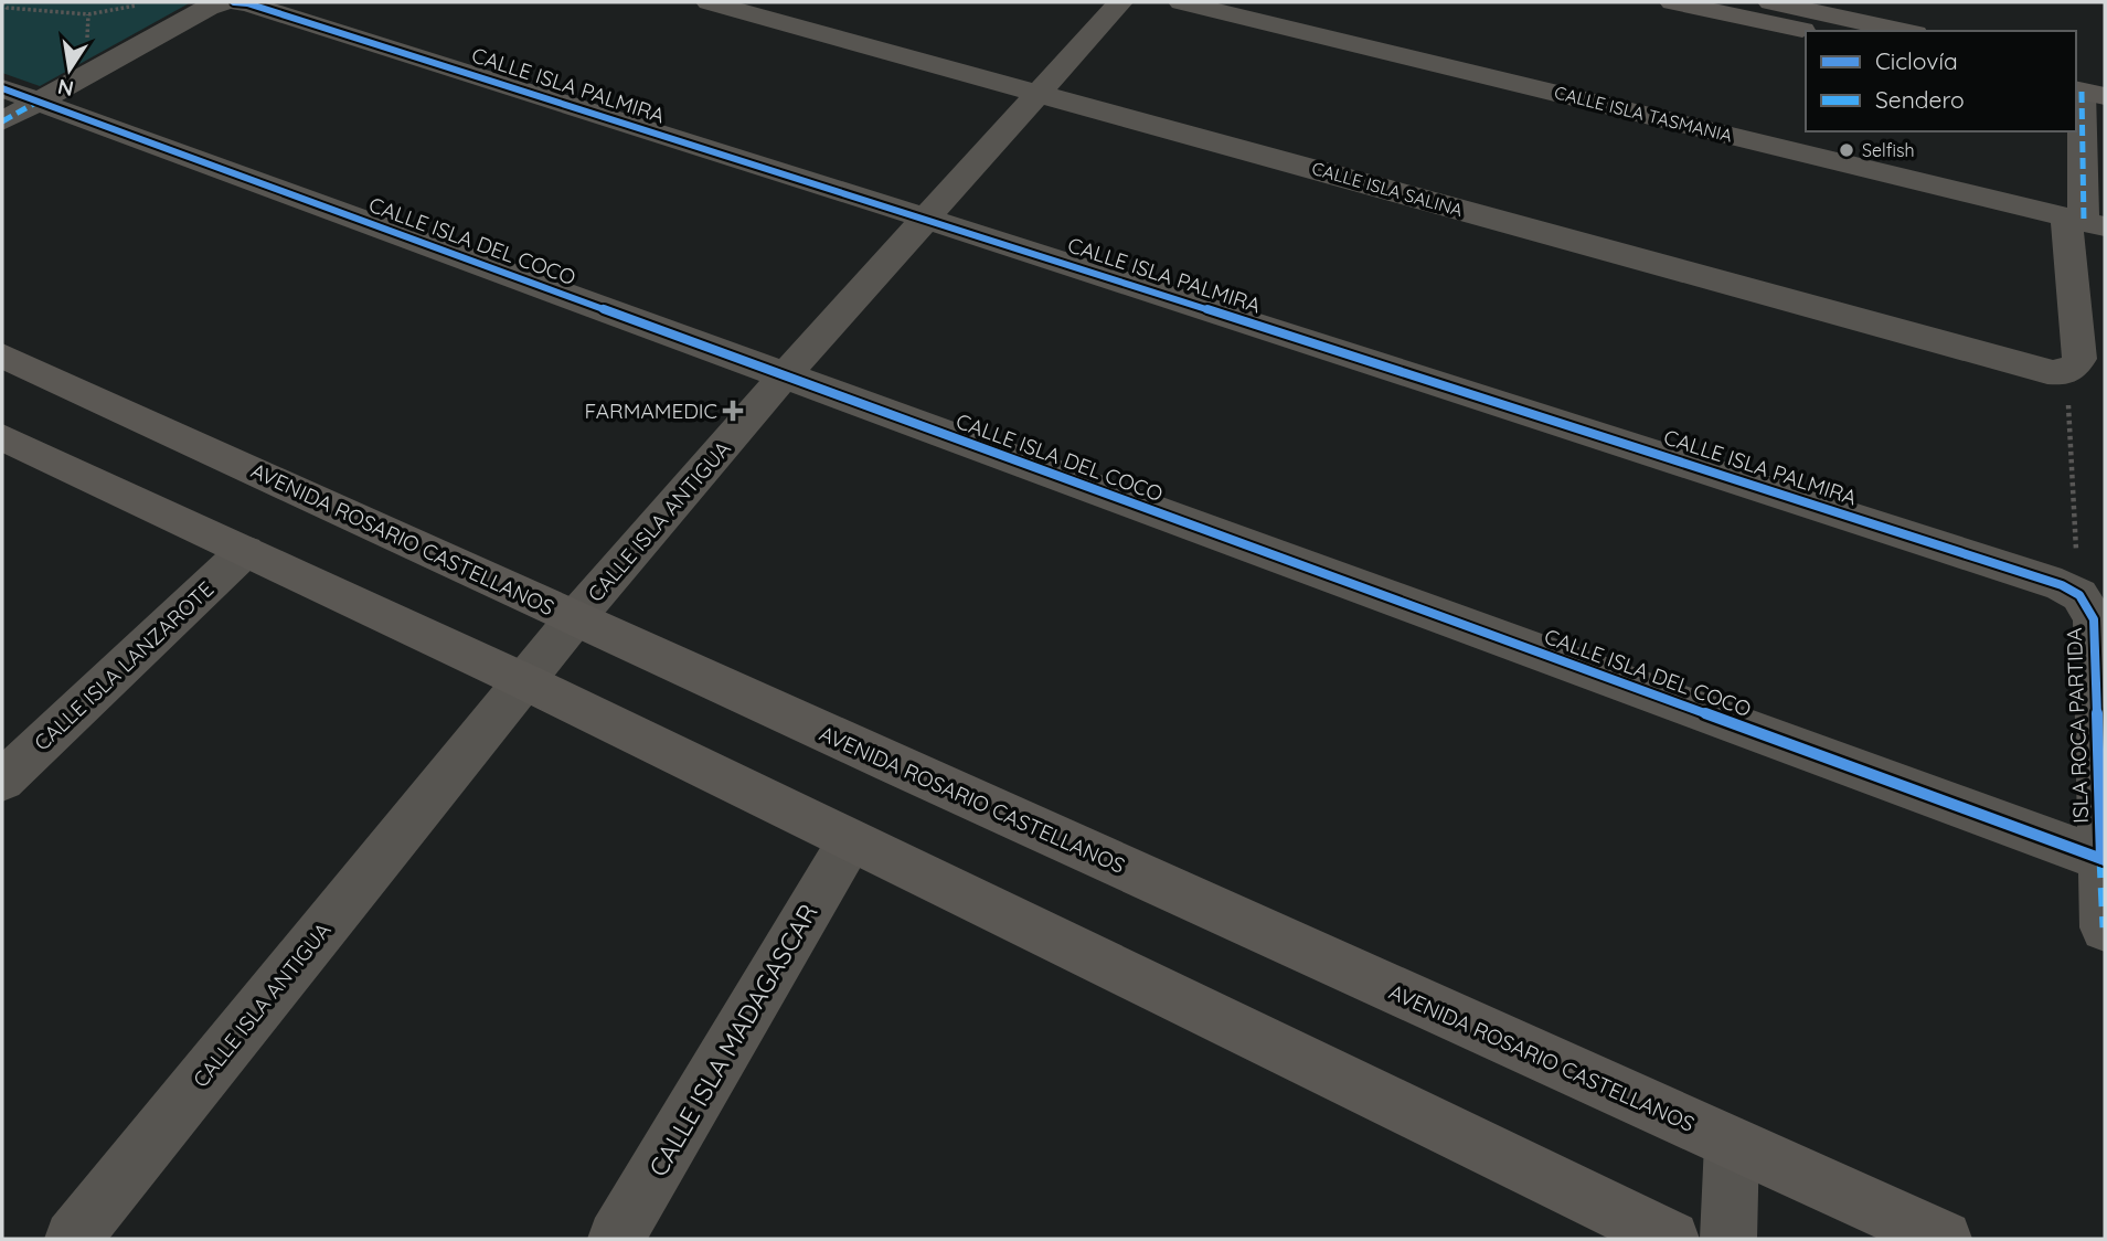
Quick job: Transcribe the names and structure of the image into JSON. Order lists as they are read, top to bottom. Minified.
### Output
{"streets":{"street":["CALLE ISLA PALMIRA","CALLE ISLA TASMANIA","CALLE ISLA SALINA","CALLE ISLA DEL COCO","CALLE ISLA ANTIGUA","AVENIDA ROSARIO CASTELLANOS","CALLE ISLA LANZAROTE","ISLA ROCA PARTIDA","CALLE ISLA MADAGASCAR"]},"crossings":[["CALLE ISLA PALMIRA","CALLE ISLA ANTIGUA"],["CALLE ISLA PALMIRA","ISLA ROCA PARTIDA"],["CALLE ISLA SALINA","CALLE ISLA ANTIGUA"],["CALLE ISLA DEL COCO","CALLE ISLA ANTIGUA"],["CALLE ISLA DEL COCO","ISLA ROCA PARTIDA"],["CALLE ISLA ANTIGUA","AVENIDA ROSARIO CASTELLANOS"]],"places":{"other":["Selfish"],"health":["FARMAMEDIC"]},"legend":["Ciclovía","Sendero"],"north":"bottom"}
